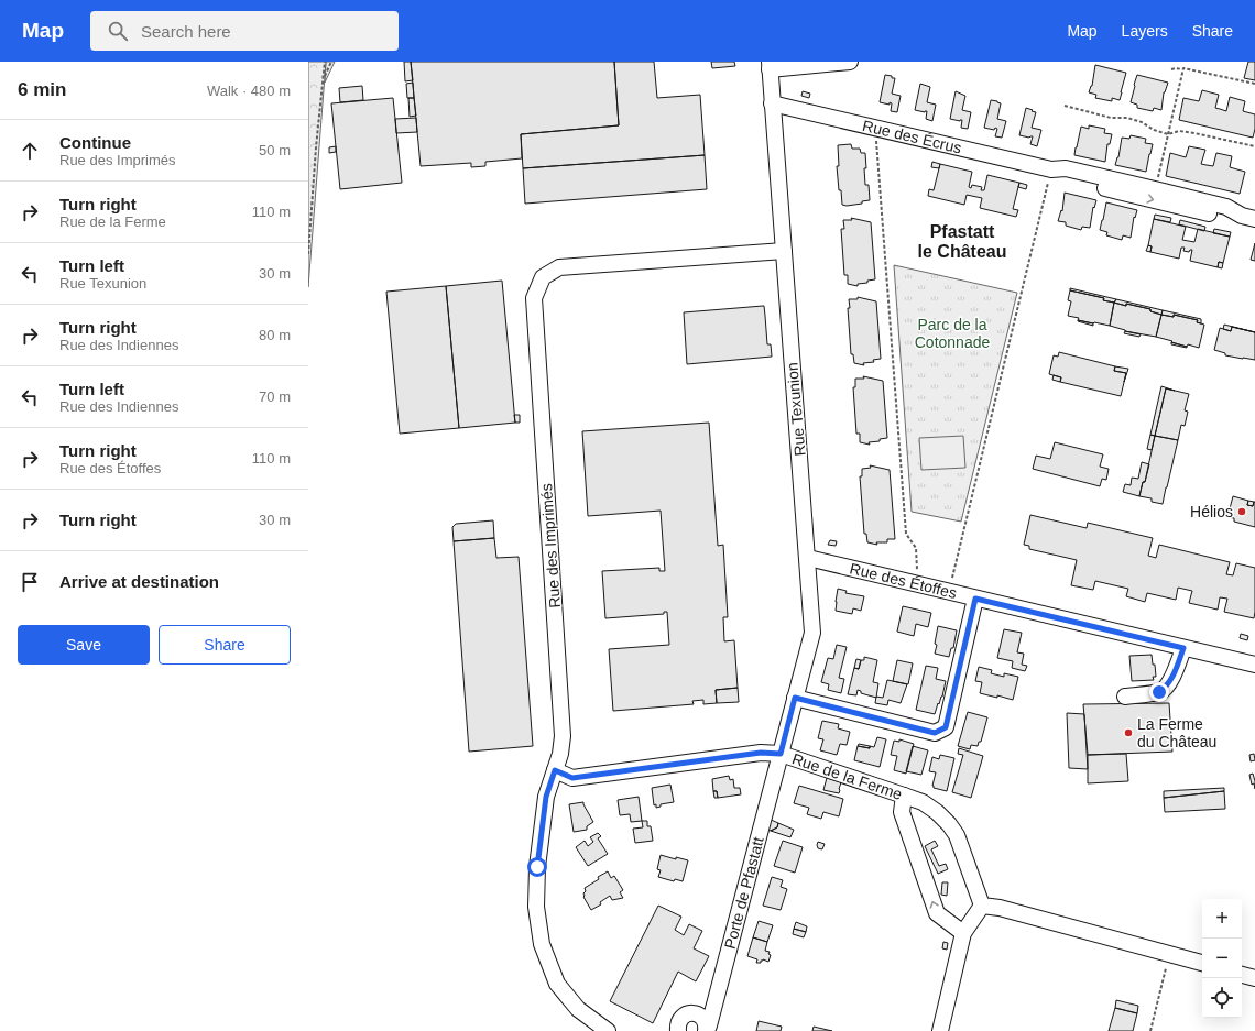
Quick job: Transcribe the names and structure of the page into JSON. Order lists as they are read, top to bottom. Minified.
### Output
{"streets":{"street":["Rue des Écrus","Rue Texunion","Rue des Imprimés","Rue des Étoffes","Rue de la Ferme","Porte de Pfastatt"]},"crossings":[["Rue des Écrus","Rue Texunion"],["Rue Texunion","Rue des Imprimés"],["Rue Texunion","Rue des Étoffes"],["Rue Texunion","Rue de la Ferme"],["Rue Texunion","Porte de Pfastatt"],["Rue des Imprimés","Rue de la Ferme"],["Rue de la Ferme","Porte de Pfastatt"]],"districts":["Pfastatt le Château"],"parks":["Parc de la Cotonnade"],"places":["Hélios","La Ferme du Château"],"page":{"header":"Map","search":"Search here","nav":["Map","Layers","Share"],"heading":["6 min","Walk · 480 m"],"list":[["Continue","Rue des Imprimés","50 m"],["Turn right","Rue de la Ferme","110 m"],["Turn left","Rue Texunion","30 m"],["Turn right","Rue des Indiennes","80 m"],["Turn left","Rue des Indiennes","70 m"],["Turn right","Rue des Étoffes","110 m"],["Turn right","30 m"],"Arrive at destination"],"buttons":["Save","Share"],"map_buttons":["+","−"]}}
